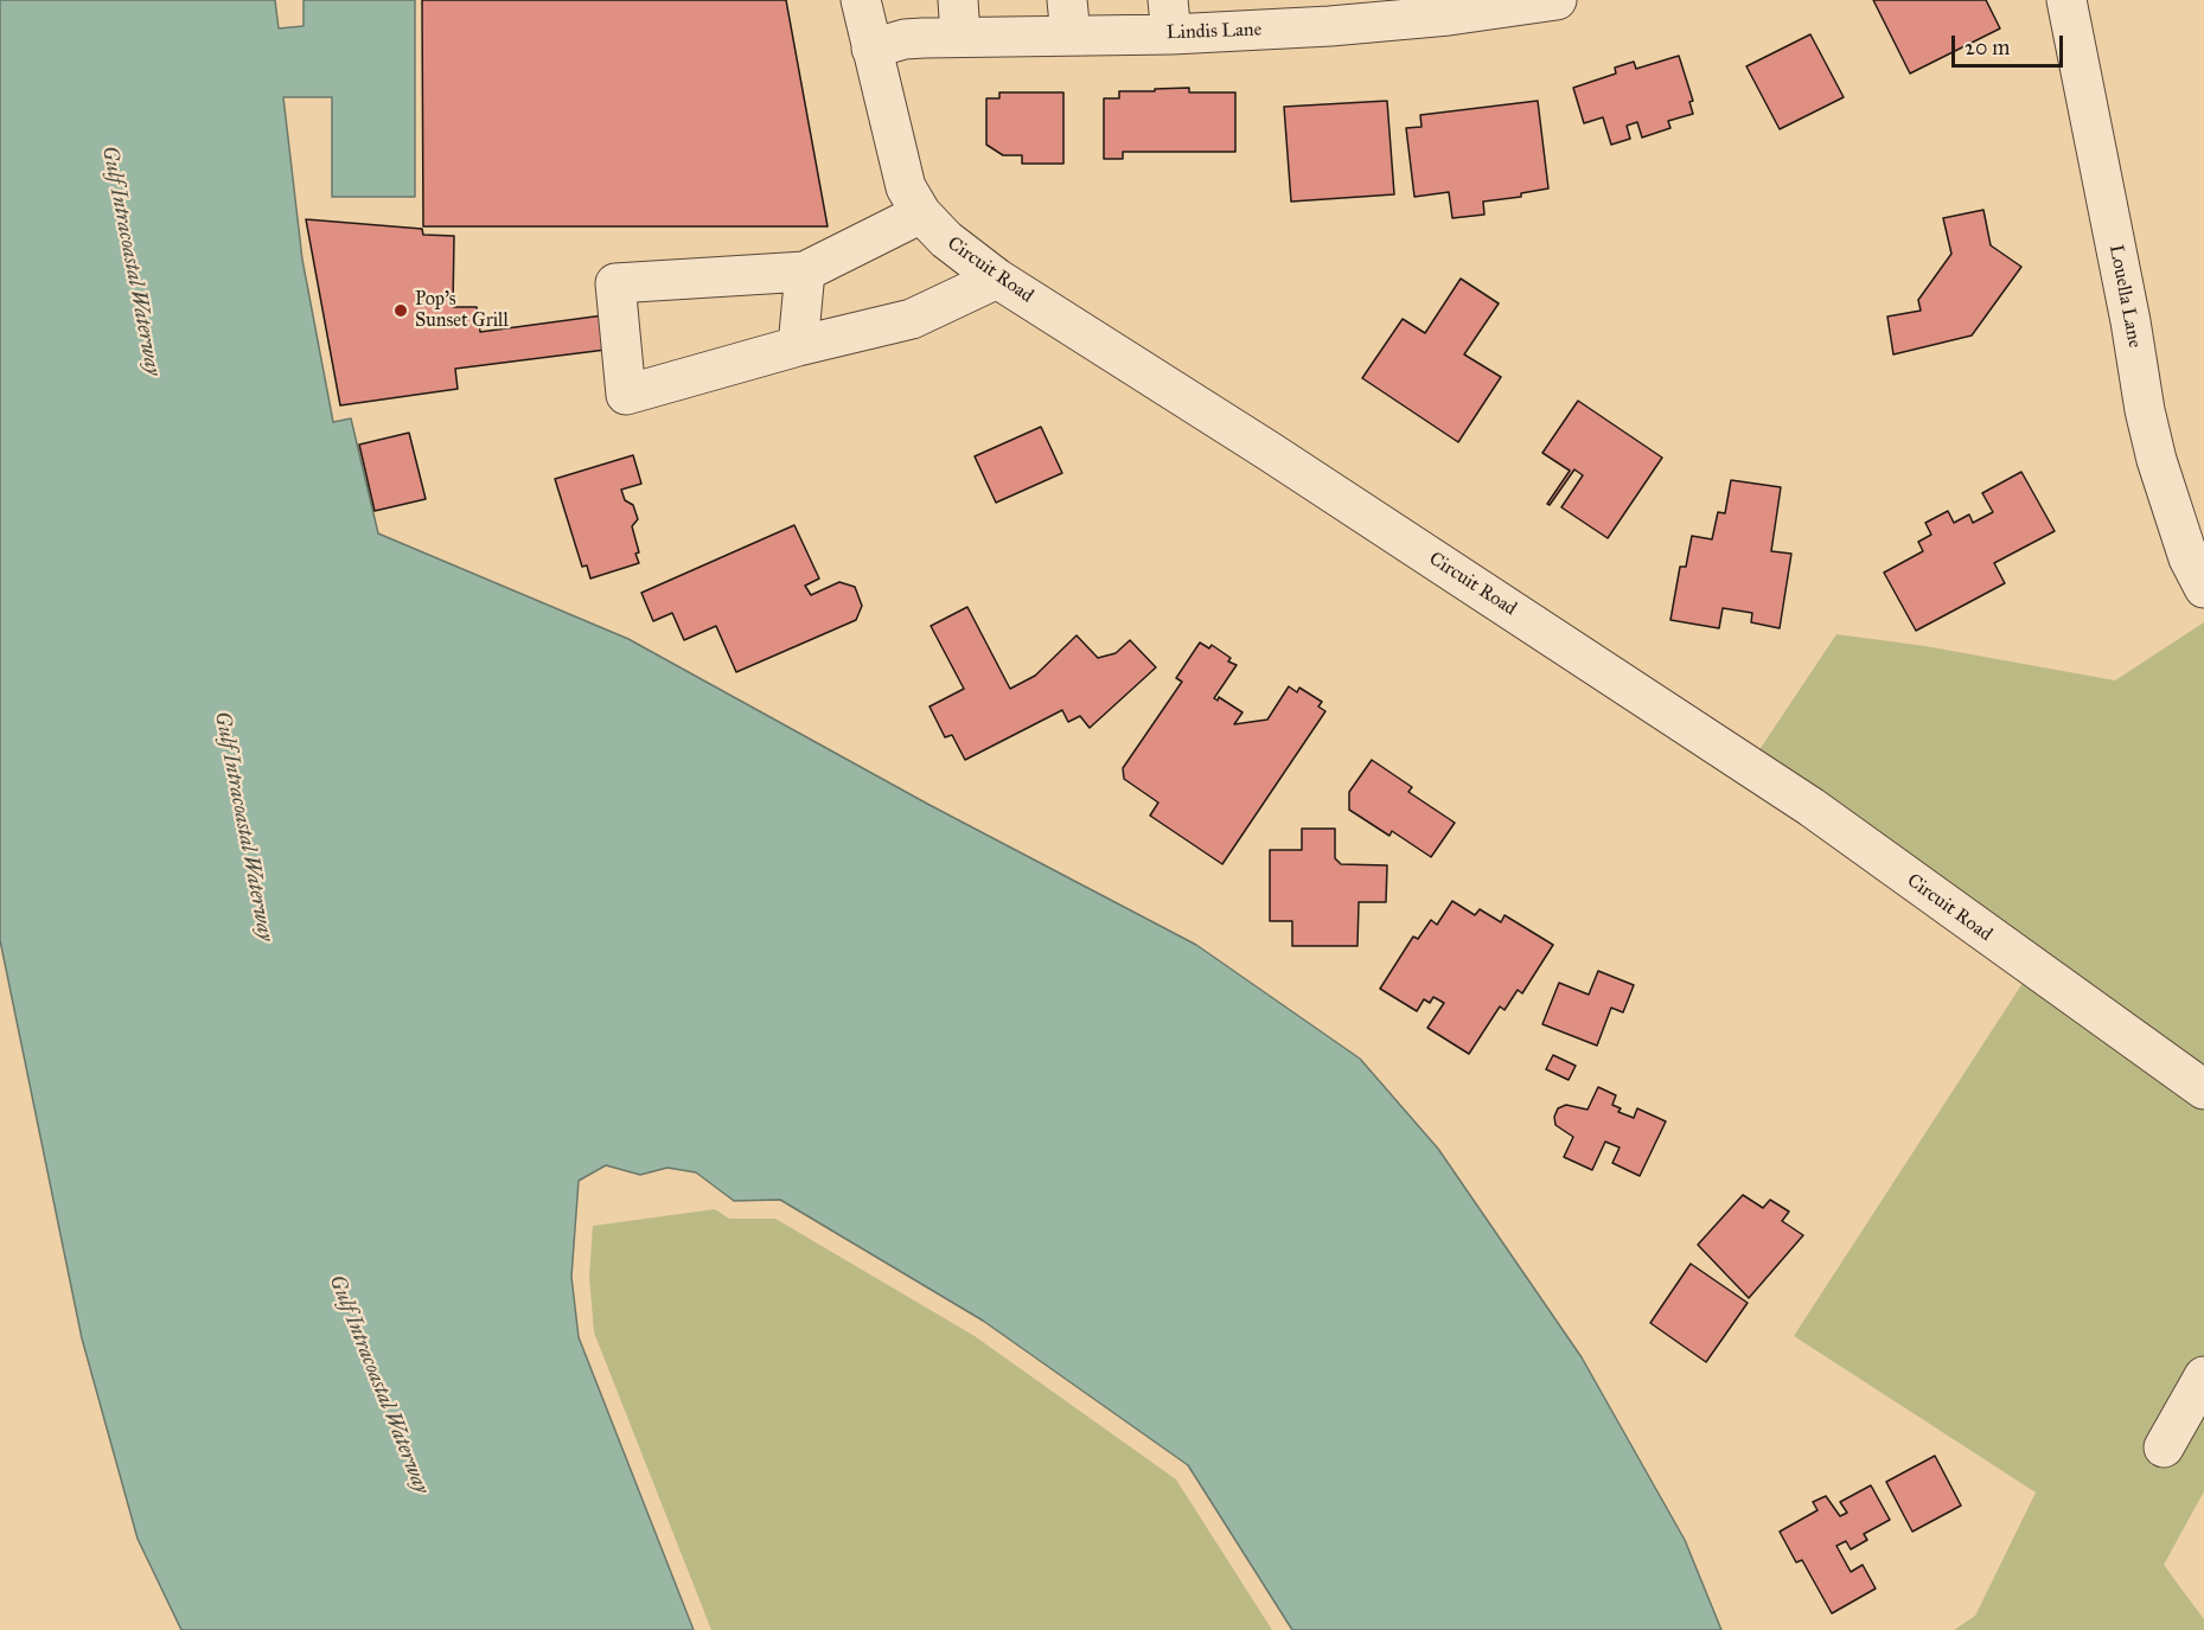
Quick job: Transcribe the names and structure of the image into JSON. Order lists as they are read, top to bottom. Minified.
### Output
{"streets":{"street":["Lindis Lane","Circuit Road","Louella Lane"]},"crossings":[["Lindis Lane","Circuit Road"]],"water":["Gulf Intracoastal Waterway"],"places":["Pop's Sunset Grill"],"scale_bar":"20 m"}
